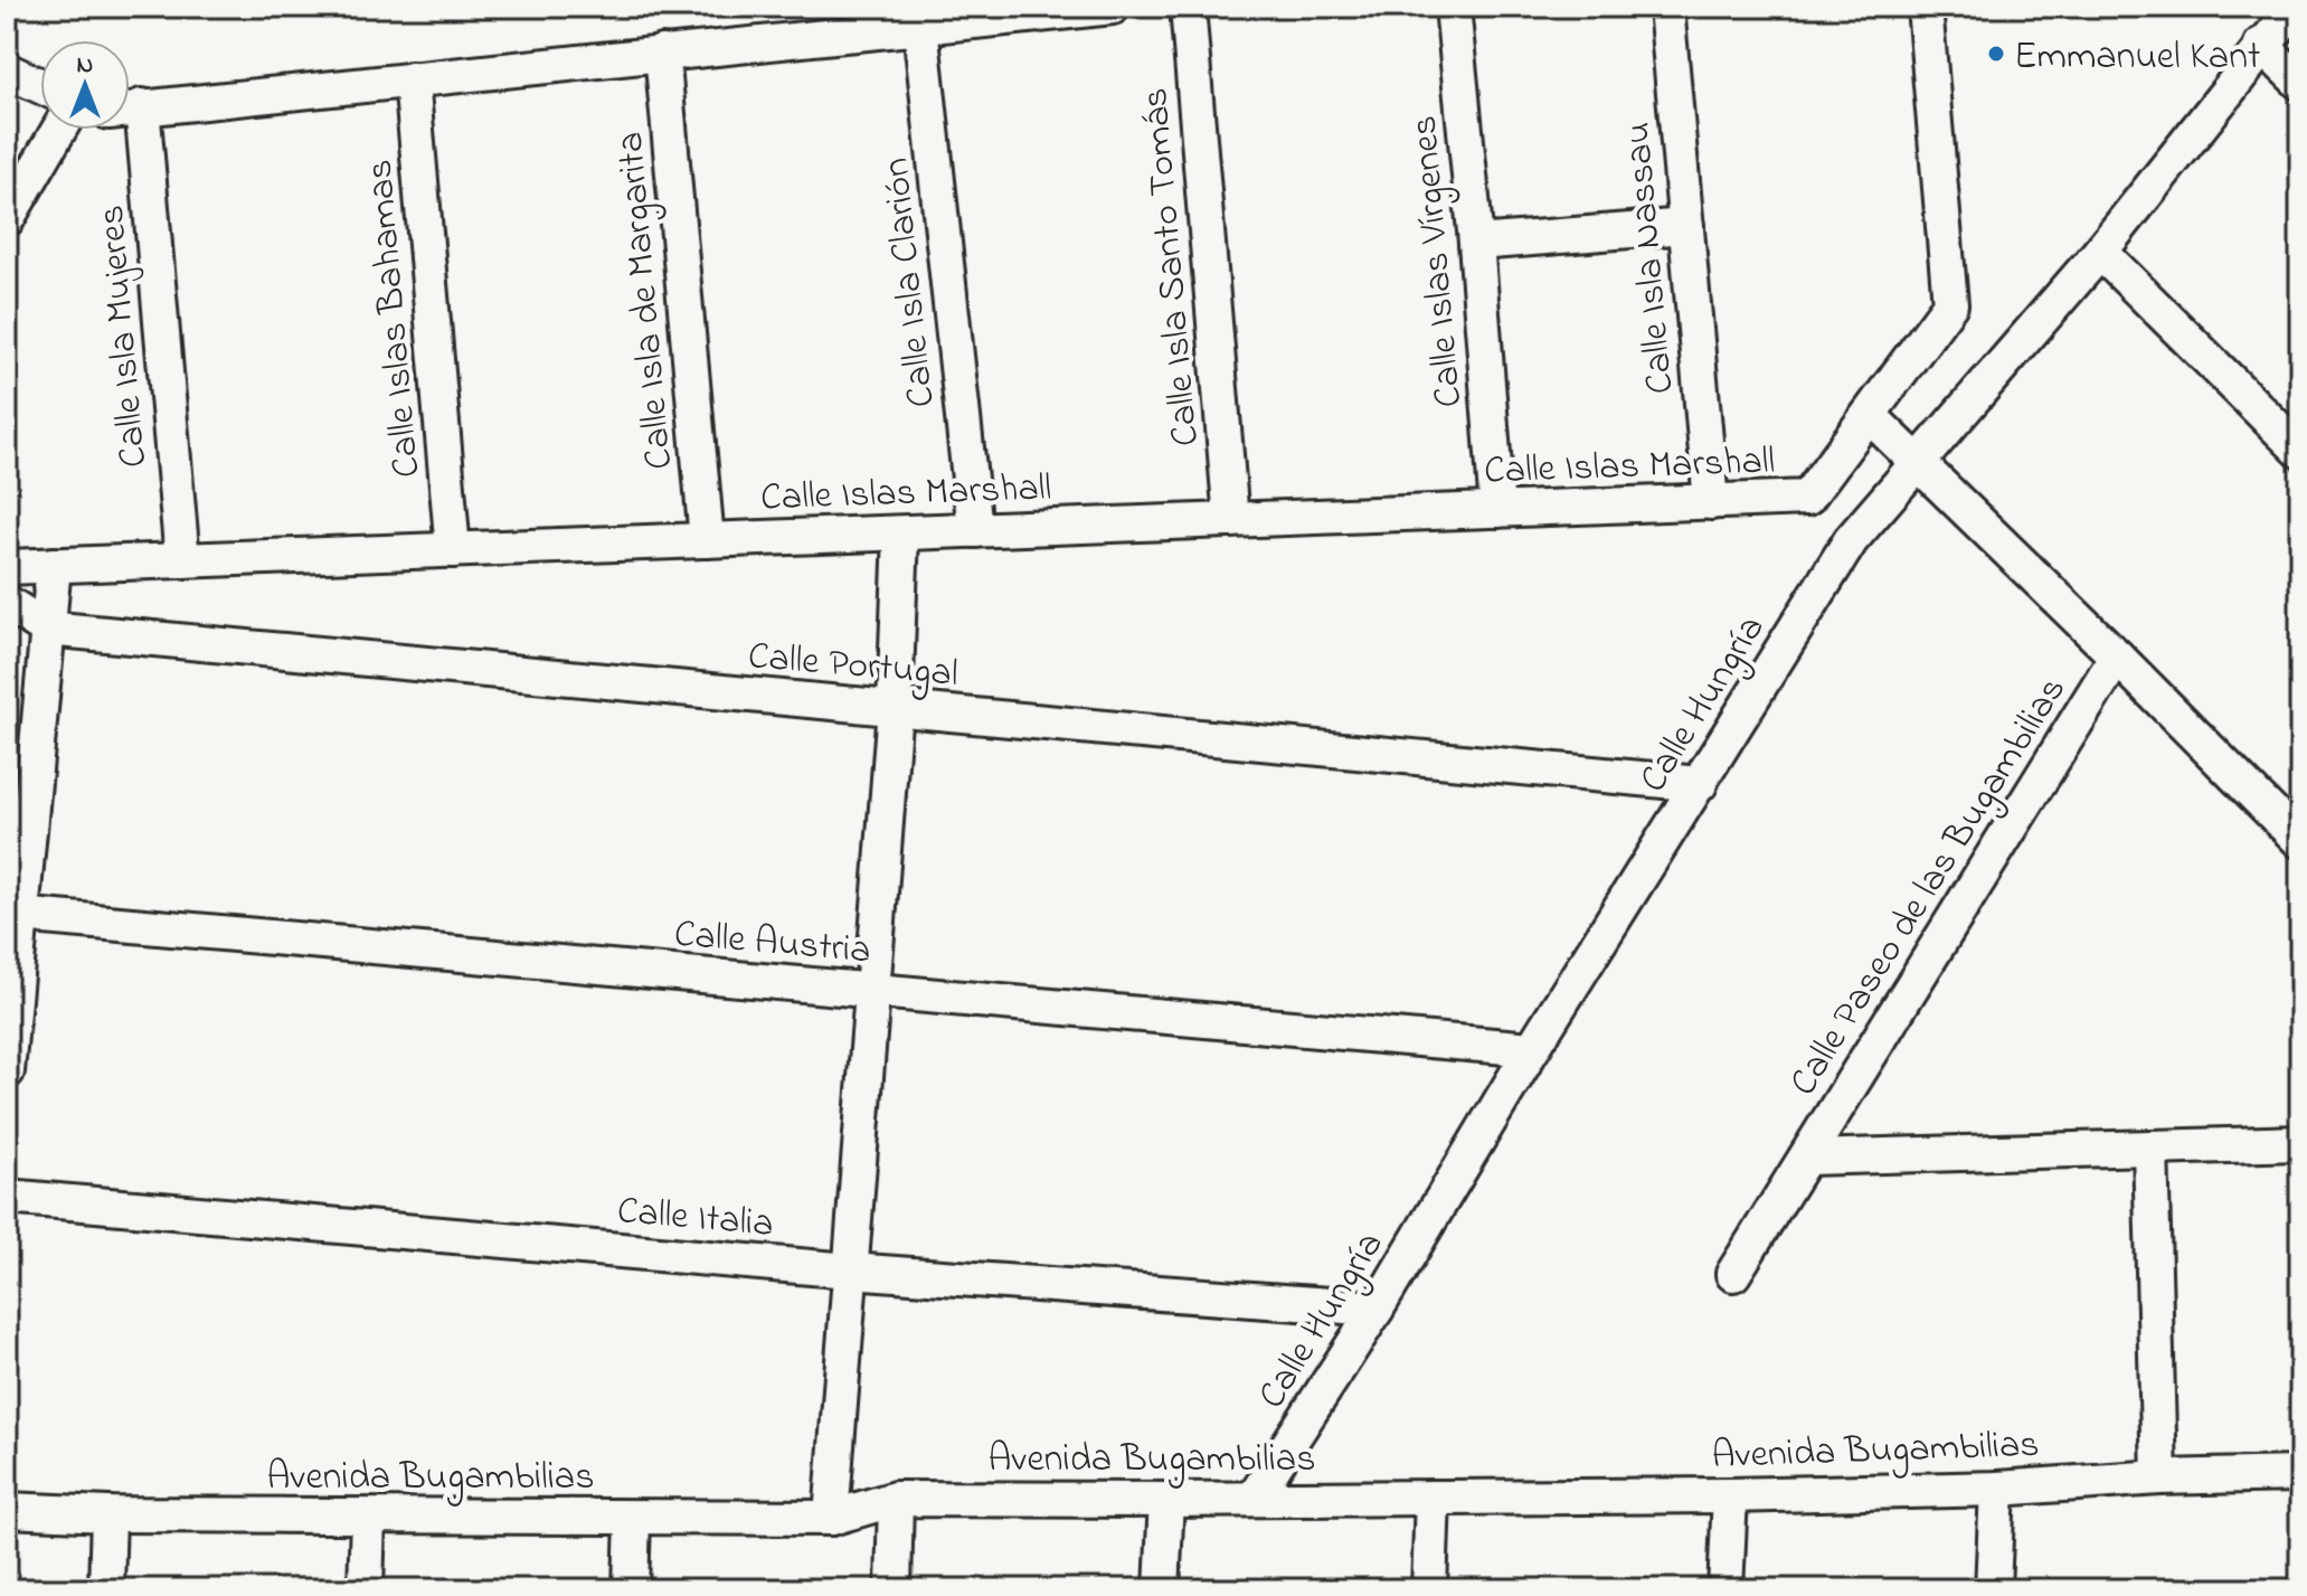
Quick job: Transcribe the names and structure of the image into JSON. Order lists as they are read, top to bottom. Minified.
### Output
{"streets":{"street":["Calle Isla Nassau","Calle Islas Vírgenes","Calle Isla Santo Tomás","Calle Isla Clarión","Calle Isla de Margarita","Calle Islas Bahamas","Calle Isla Mujeres","Calle Islas Marshall","Calle Portugal","Calle Hungría","Calle Paseo de las Bugambilias","Calle Austria","Calle Italia","Avenida Bugambilias"]},"crossings":[["Calle Isla Nassau","Calle Islas Marshall"],["Calle Islas Vírgenes","Calle Islas Marshall"],["Calle Isla Santo Tomás","Calle Islas Marshall"],["Calle Isla Clarión","Calle Islas Marshall"],["Calle Isla de Margarita","Calle Islas Marshall"],["Calle Islas Bahamas","Calle Islas Marshall"],["Calle Isla Mujeres","Calle Islas Marshall"],["Calle Islas Marshall","Calle Paseo de las Bugambilias"],["Calle Portugal","Calle Hungría"],["Calle Hungría","Calle Paseo de las Bugambilias"],["Calle Hungría","Calle Austria"],["Calle Hungría","Calle Italia"],["Calle Hungría","Avenida Bugambilias"]],"places":["Emmanuel Kant"],"north":"top"}
